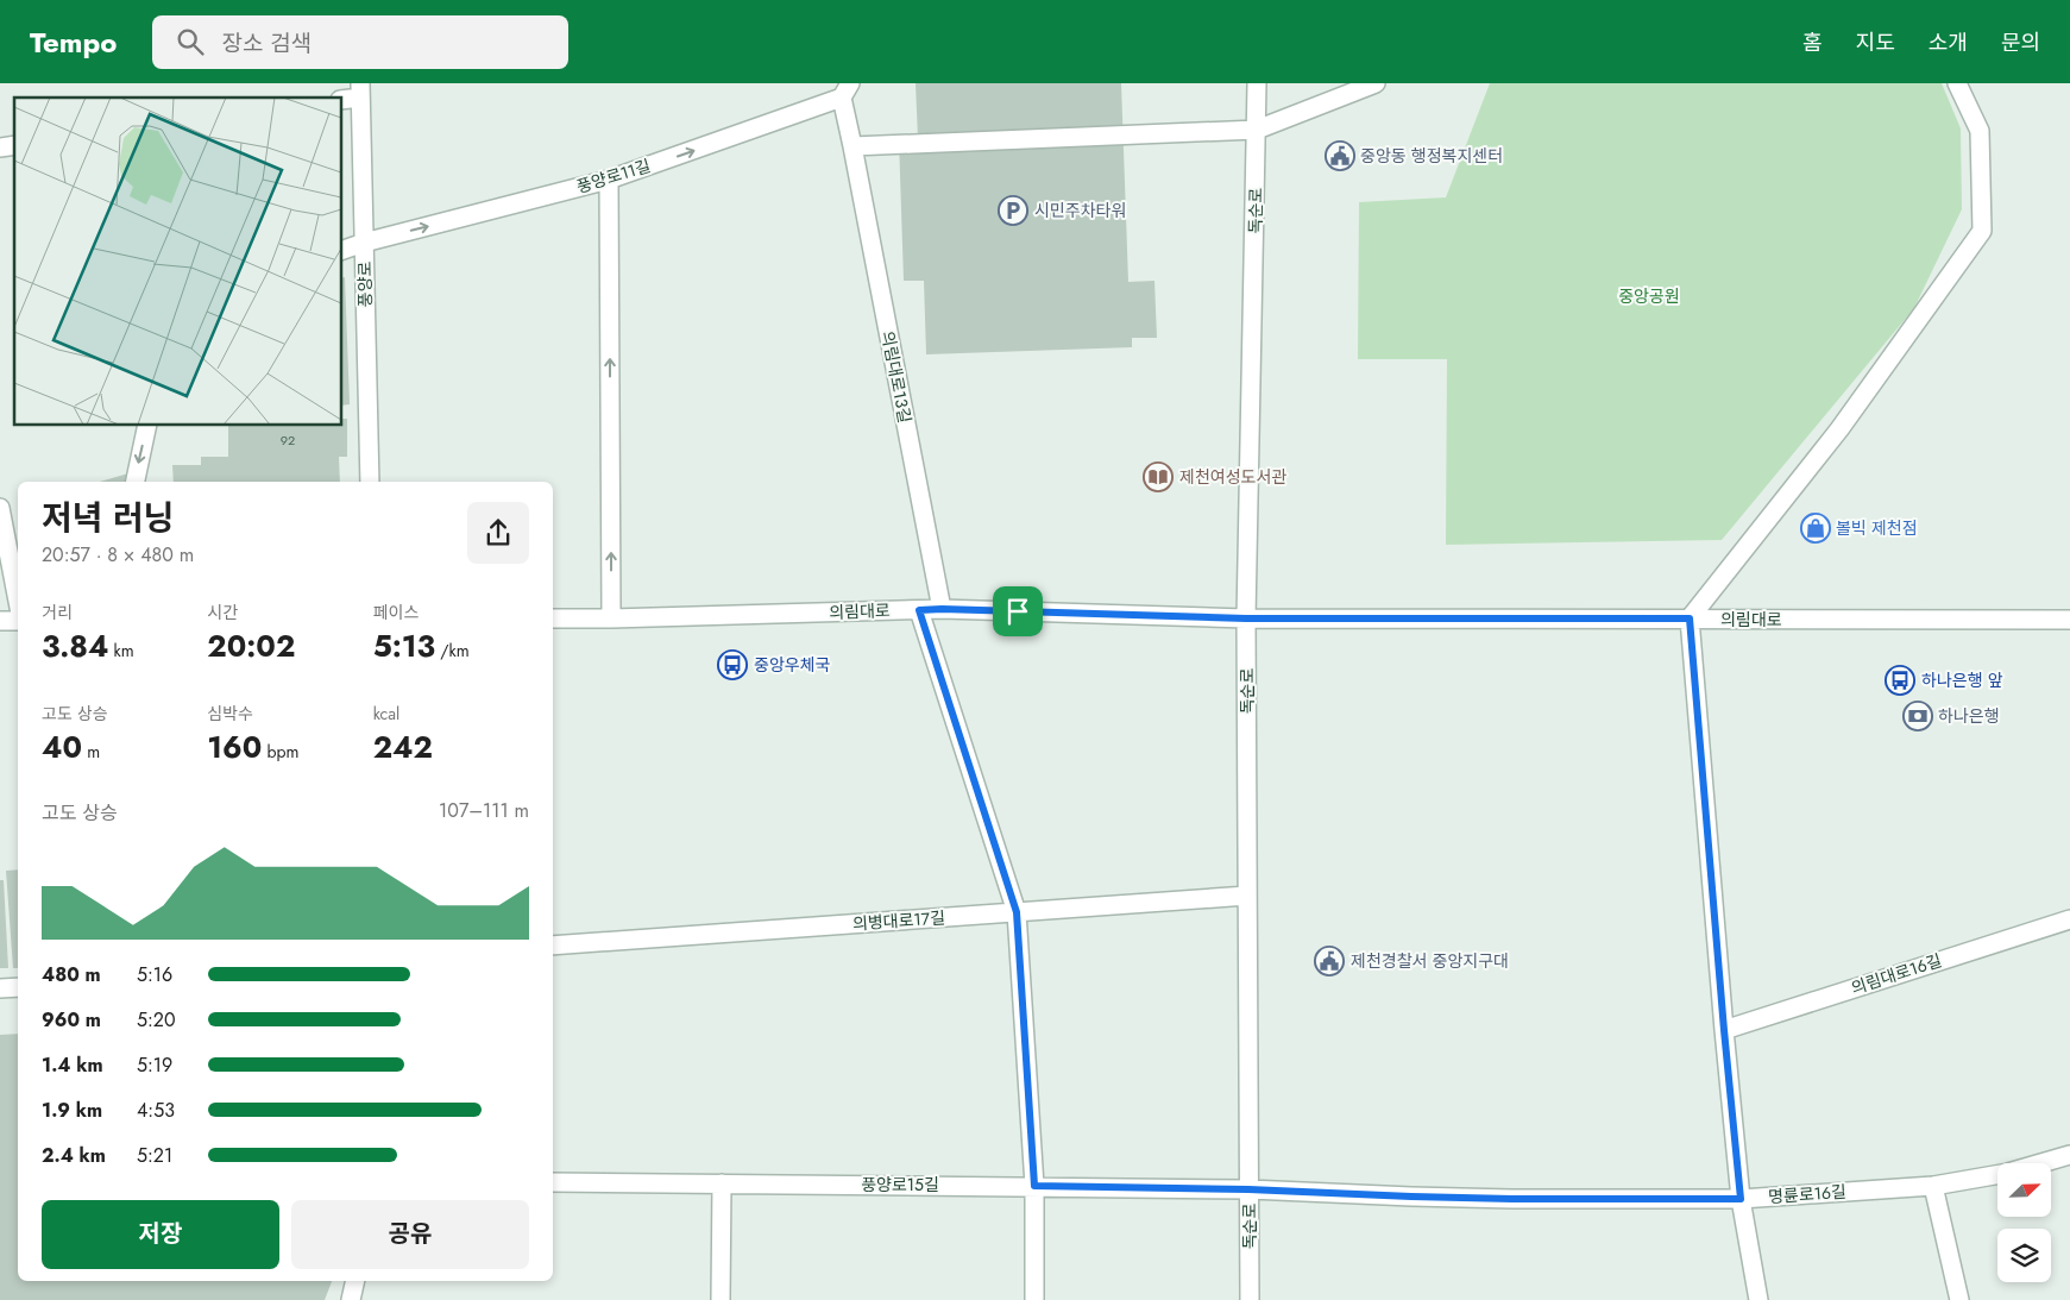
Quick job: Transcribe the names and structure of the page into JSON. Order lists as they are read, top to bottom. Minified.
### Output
{"streets":{"street":["풍양로11길","독순로","풍양로","의림대로13길","의림대로","의병대로17길","의림대로16길","풍양로15길","명륜로16길"]},"crossings":[["풍양로11길","풍양로"],["풍양로11길","의림대로13길"],["독순로","의림대로"],["독순로","의병대로17길"],["독순로","풍양로15길"],["독순로","명륜로16길"],["의림대로13길","의림대로"],["풍양로15길","명륜로16길"]],"one_way":["풍양로11길"],"parks":["중앙공원"],"places":{"public building":["중앙동 행정복지센터","제천경찰서 중앙지구대"],"parking":["시민주차타워"],"library":["제천여성도서관"],"shop":["볼빅 제천점"],"bus stop":["중앙우체국","하나은행 앞"],"bank":["하나은행"]},"house_numbers":["92"],"north":"top right","page":{"header":"Tempo","search":"장소 검색","nav":["홈","지도","소개","문의"],"heading":["저녁 러닝","20:57 · 8 × 480 m"],"stats":[["거리","3.84 km"],["시간","20:02"],["페이스","5:13 /km"],["고도 상승","40 m"],["심박수","160 bpm"],["kcal","242"]],"chart":["고도 상승","107–111 m"],"list":[{"name":"480 m","note":"5:16"},{"name":"960 m","note":"5:20"},{"name":"1.4 km","note":"5:19"},{"name":"1.9 km","note":"4:53"},{"name":"2.4 km","note":"5:21"}],"buttons":["저장","공유"]}}
